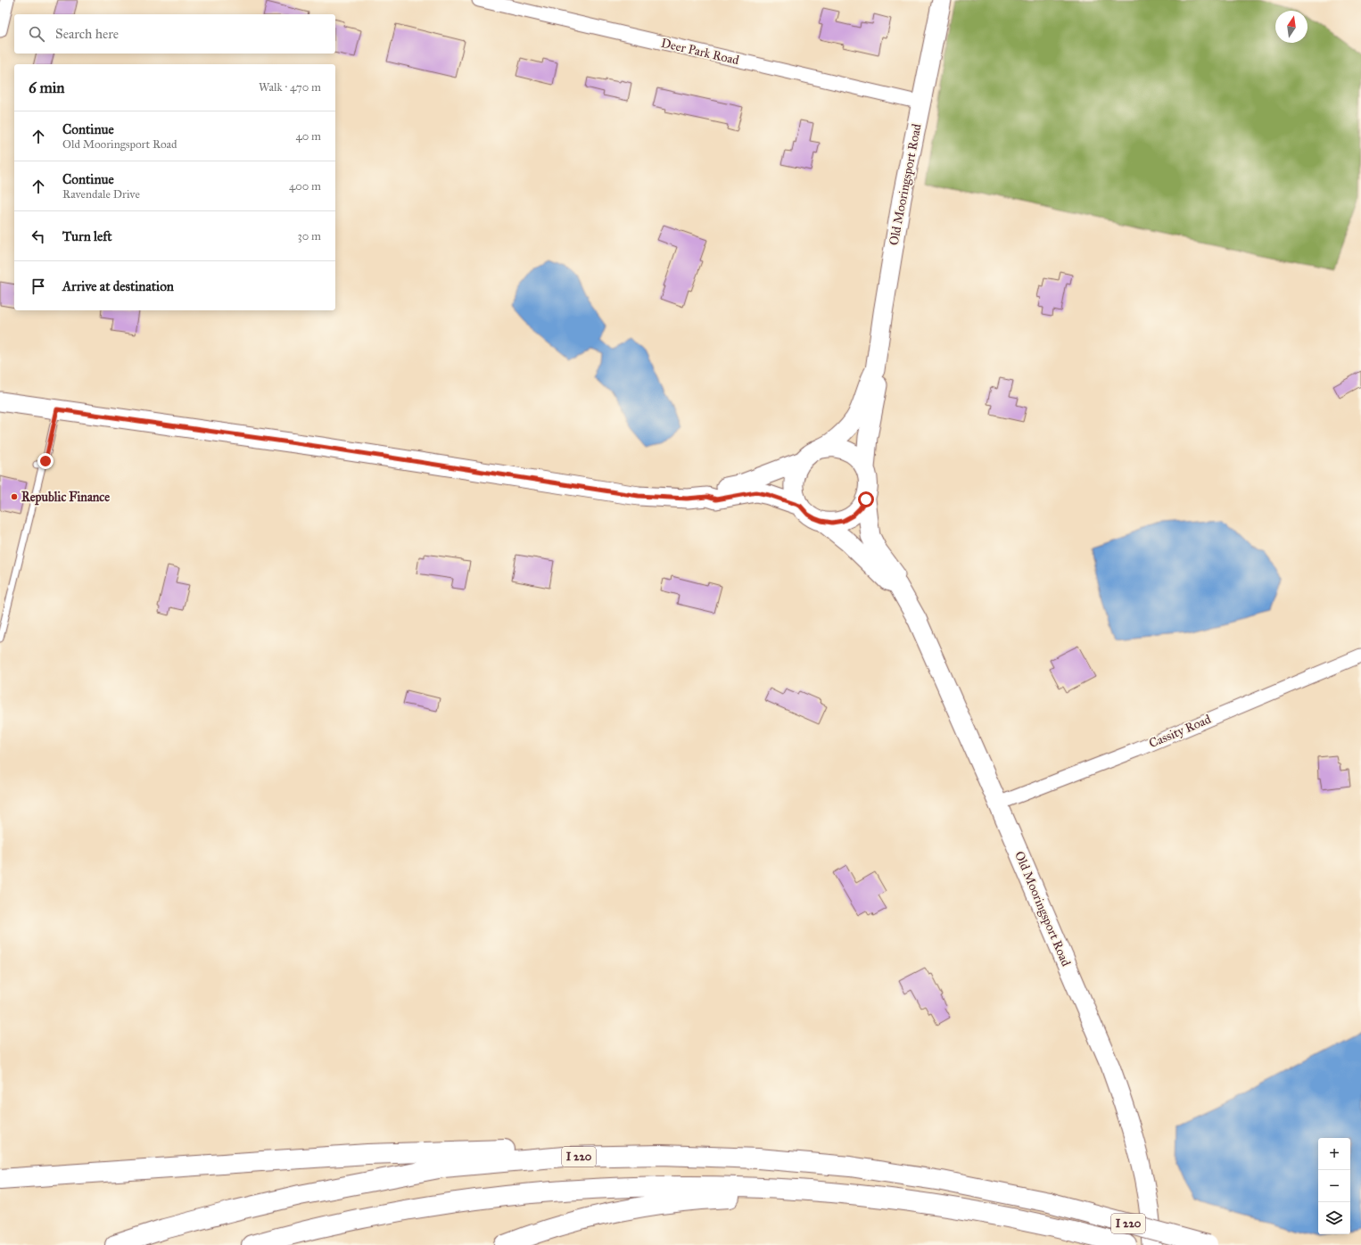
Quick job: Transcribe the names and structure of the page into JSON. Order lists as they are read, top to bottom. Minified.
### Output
{"streets":{"highway":["I 220"],"main road":["Old Mooringsport Road"],"street":["Deer Park Road","Cassity Road"]},"crossings":[["Deer Park Road","Old Mooringsport Road"],["Old Mooringsport Road","Cassity Road"]],"places":["Republic Finance"],"north":"top","page":{"search":"Search here","heading":["6 min","Walk · 470 m"],"list":[["Continue","Old Mooringsport Road","40 m"],["Continue","Ravendale Drive","400 m"],["Turn left","30 m"],"Arrive at destination"],"map_buttons":["+","−"]}}
